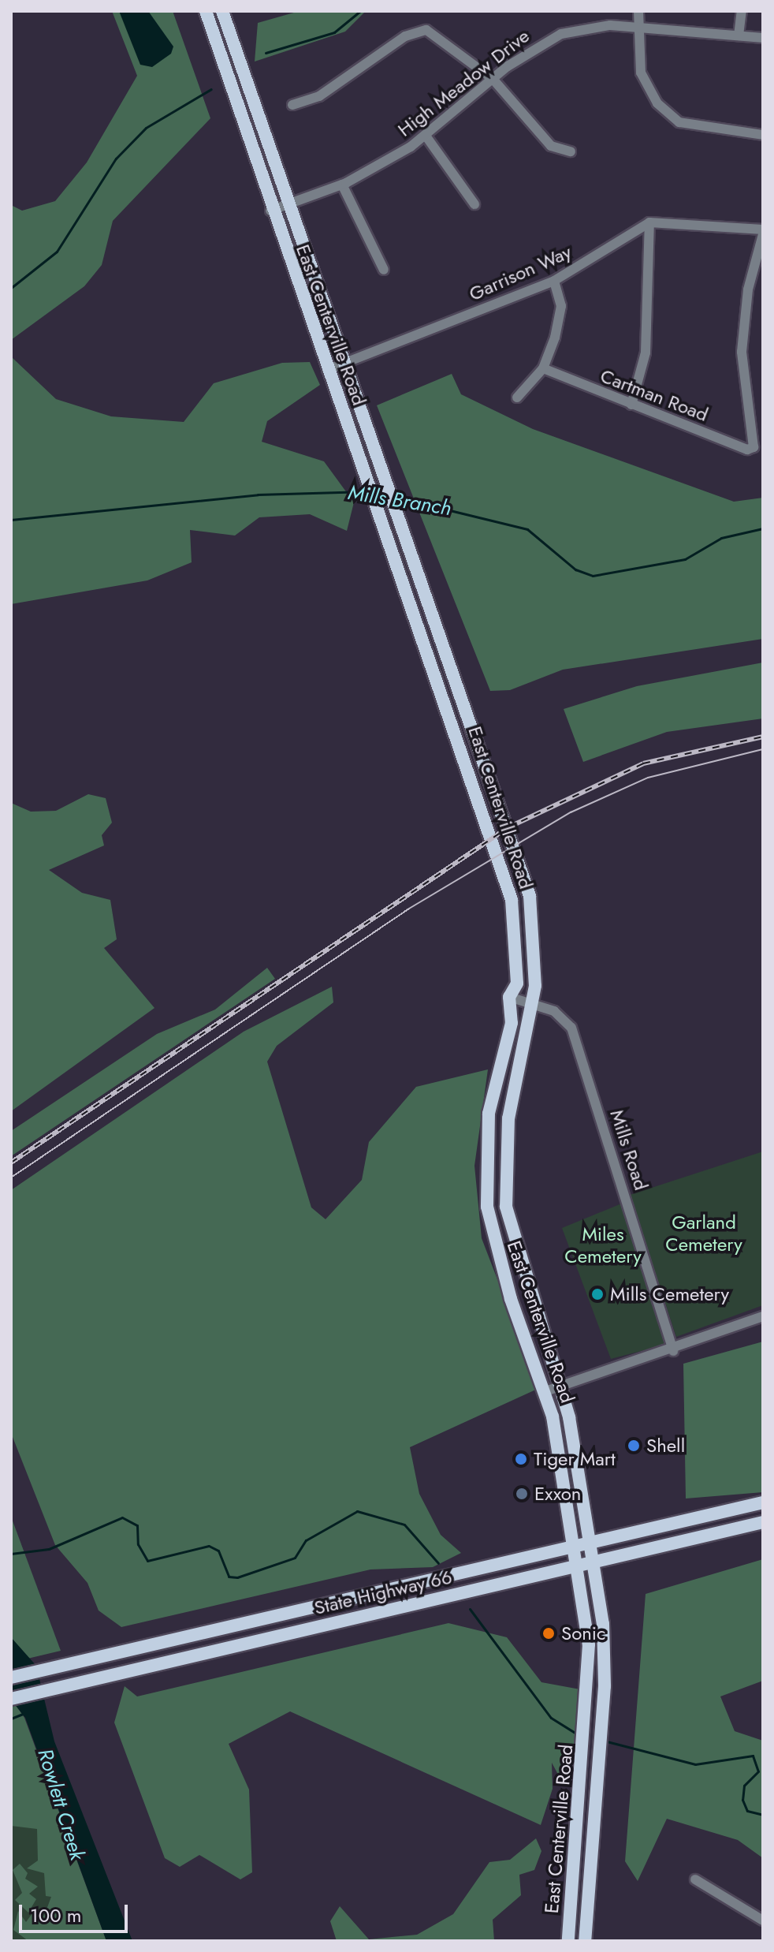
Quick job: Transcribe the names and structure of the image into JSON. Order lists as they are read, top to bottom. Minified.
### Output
{"streets":{"main road":["East Centerville Road","State Highway 66"],"street":["High Meadow Drive","Garrison Way","Cartman Road","Mills Road"]},"crossings":[["High Meadow Drive","East Centerville Road"],["Garrison Way","East Centerville Road"],["East Centerville Road","Mills Road"],["East Centerville Road","State Highway 66"]],"water":["Mills Branch","Rowlett Creek"],"parks":["Garland Cemetery","Miles Cemetery"],"places":["Mills Cemetery","Shell","Tiger Mart","Exxon","Sonic"],"scale_bar":"100 m"}
